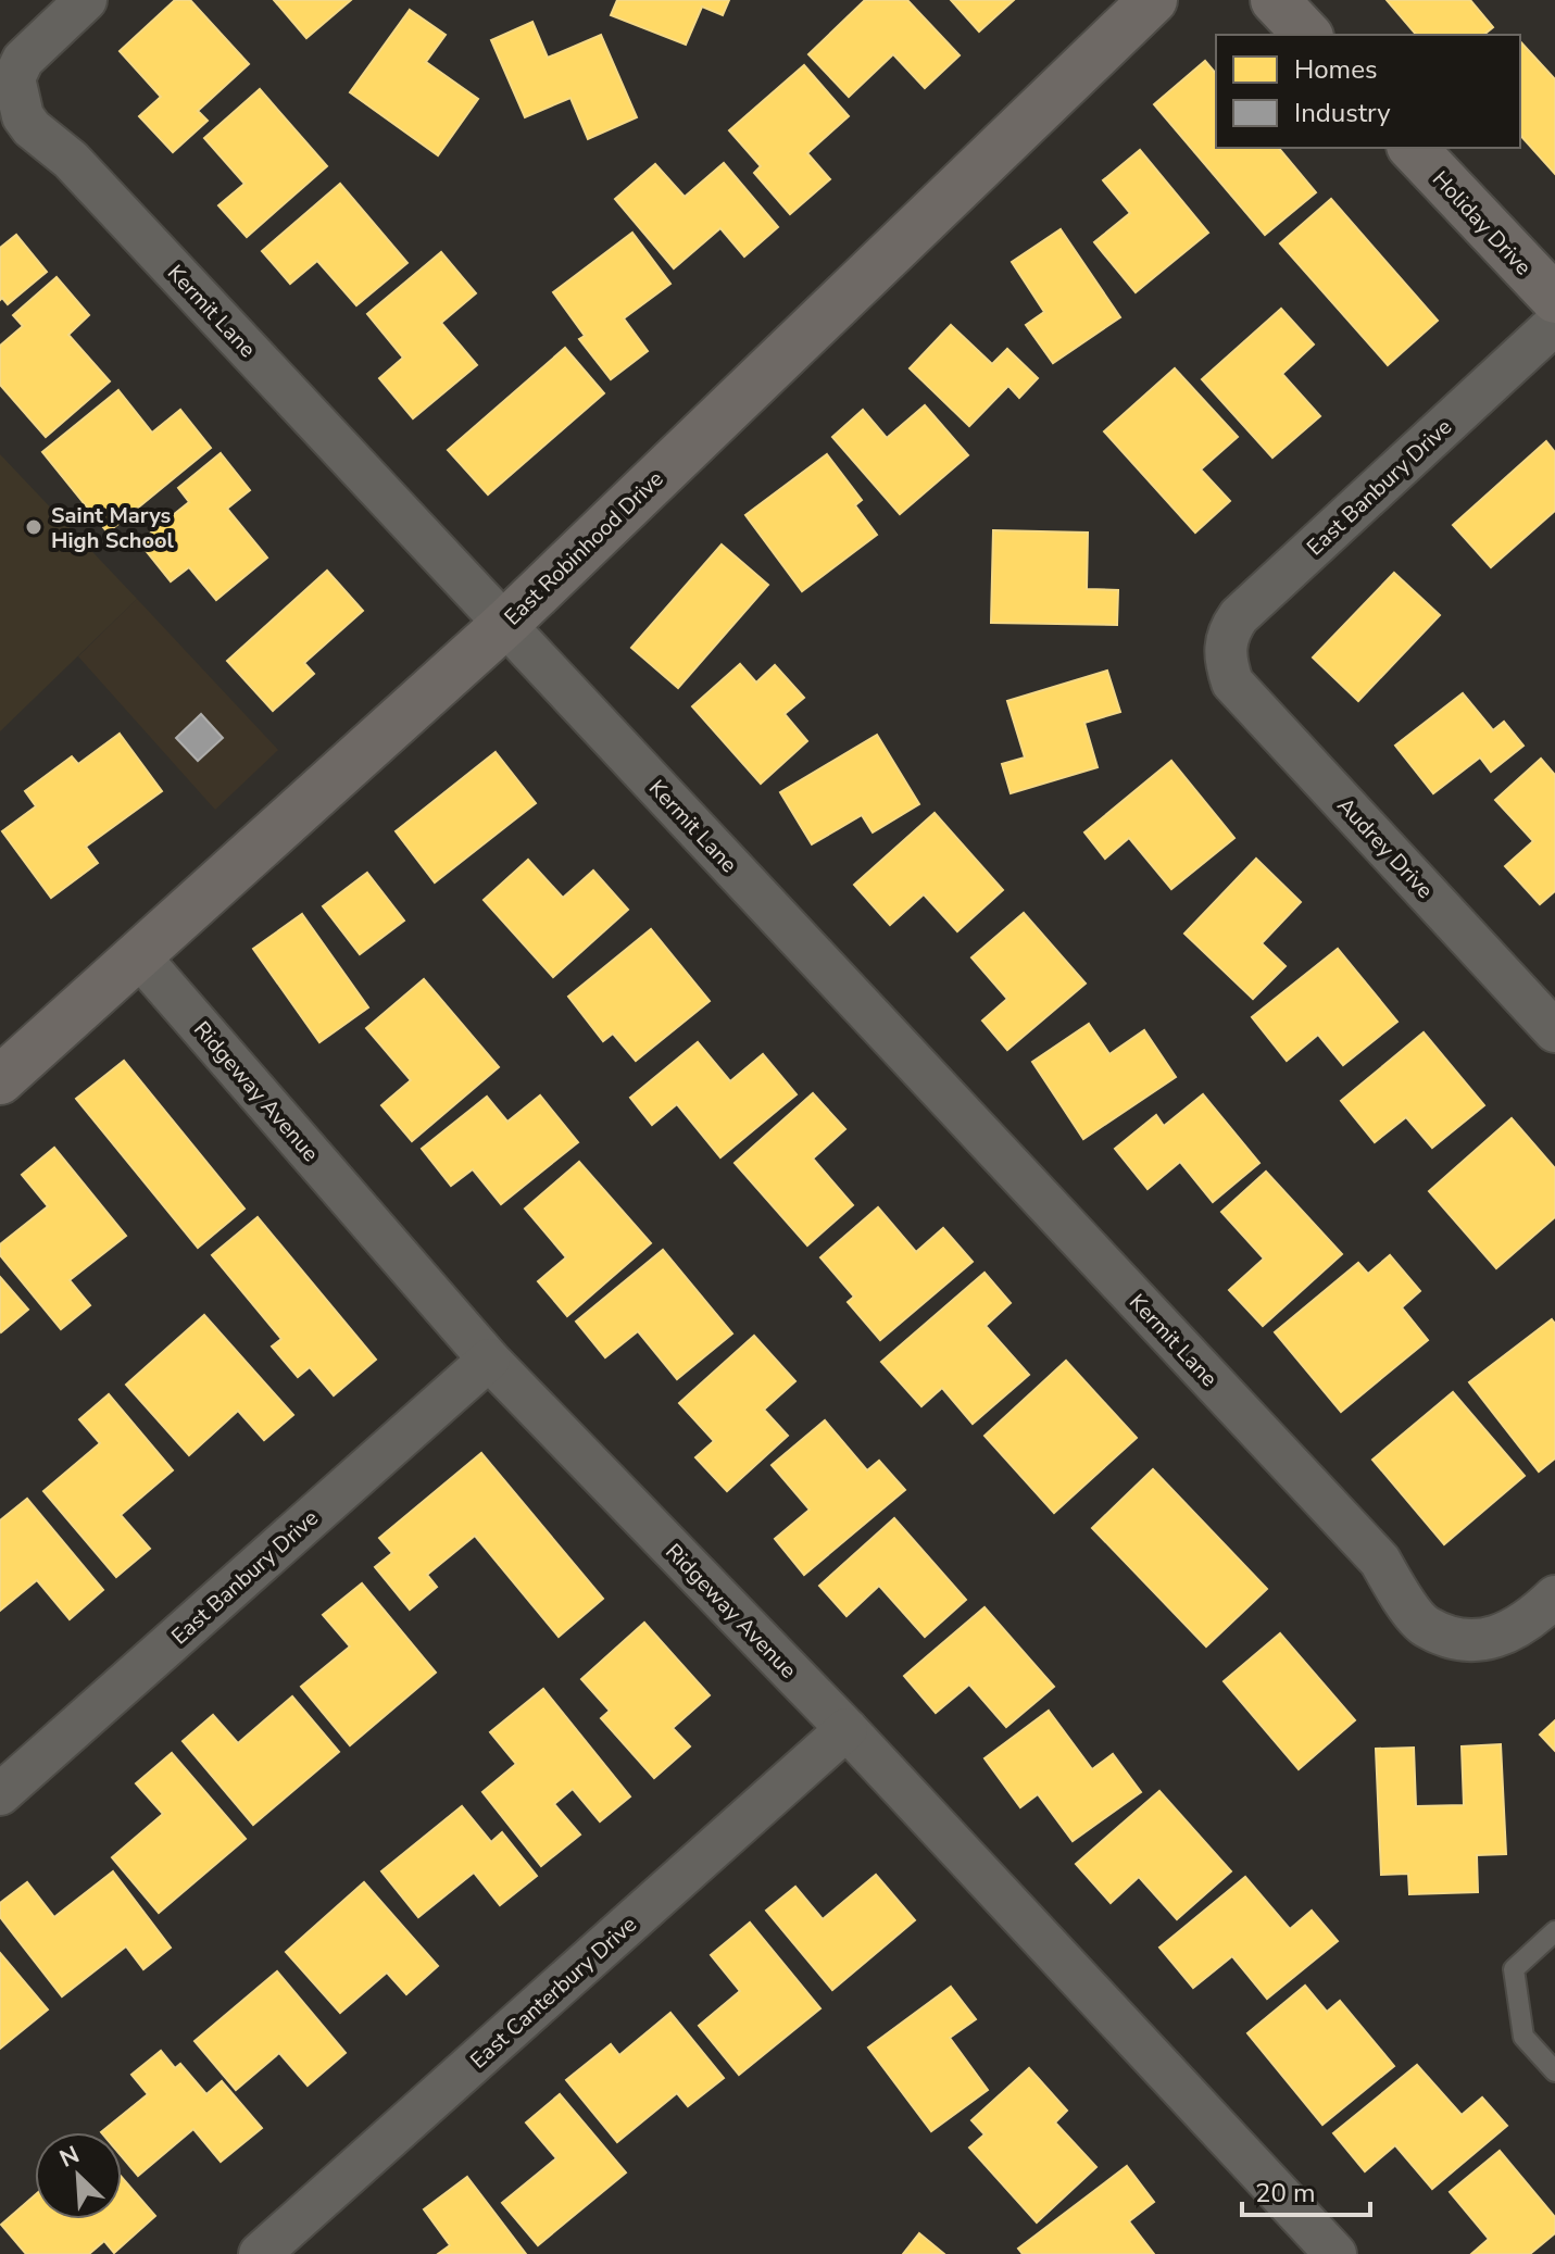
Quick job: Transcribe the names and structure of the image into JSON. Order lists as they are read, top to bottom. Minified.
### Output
{"streets":{"street":["Holiday Drive","Kermit Lane","East Banbury Drive","East Robinhood Drive","Audrey Drive","Ridgeway Avenue","East Canterbury Drive"]},"crossings":[["Kermit Lane","East Robinhood Drive"],["East Banbury Drive","Audrey Drive"],["East Banbury Drive","Ridgeway Avenue"],["East Robinhood Drive","Ridgeway Avenue"],["Ridgeway Avenue","East Canterbury Drive"]],"places":["Saint Marys High School"],"legend":["Homes","Industry"],"scale_bar":"20 m","north":"top left"}
